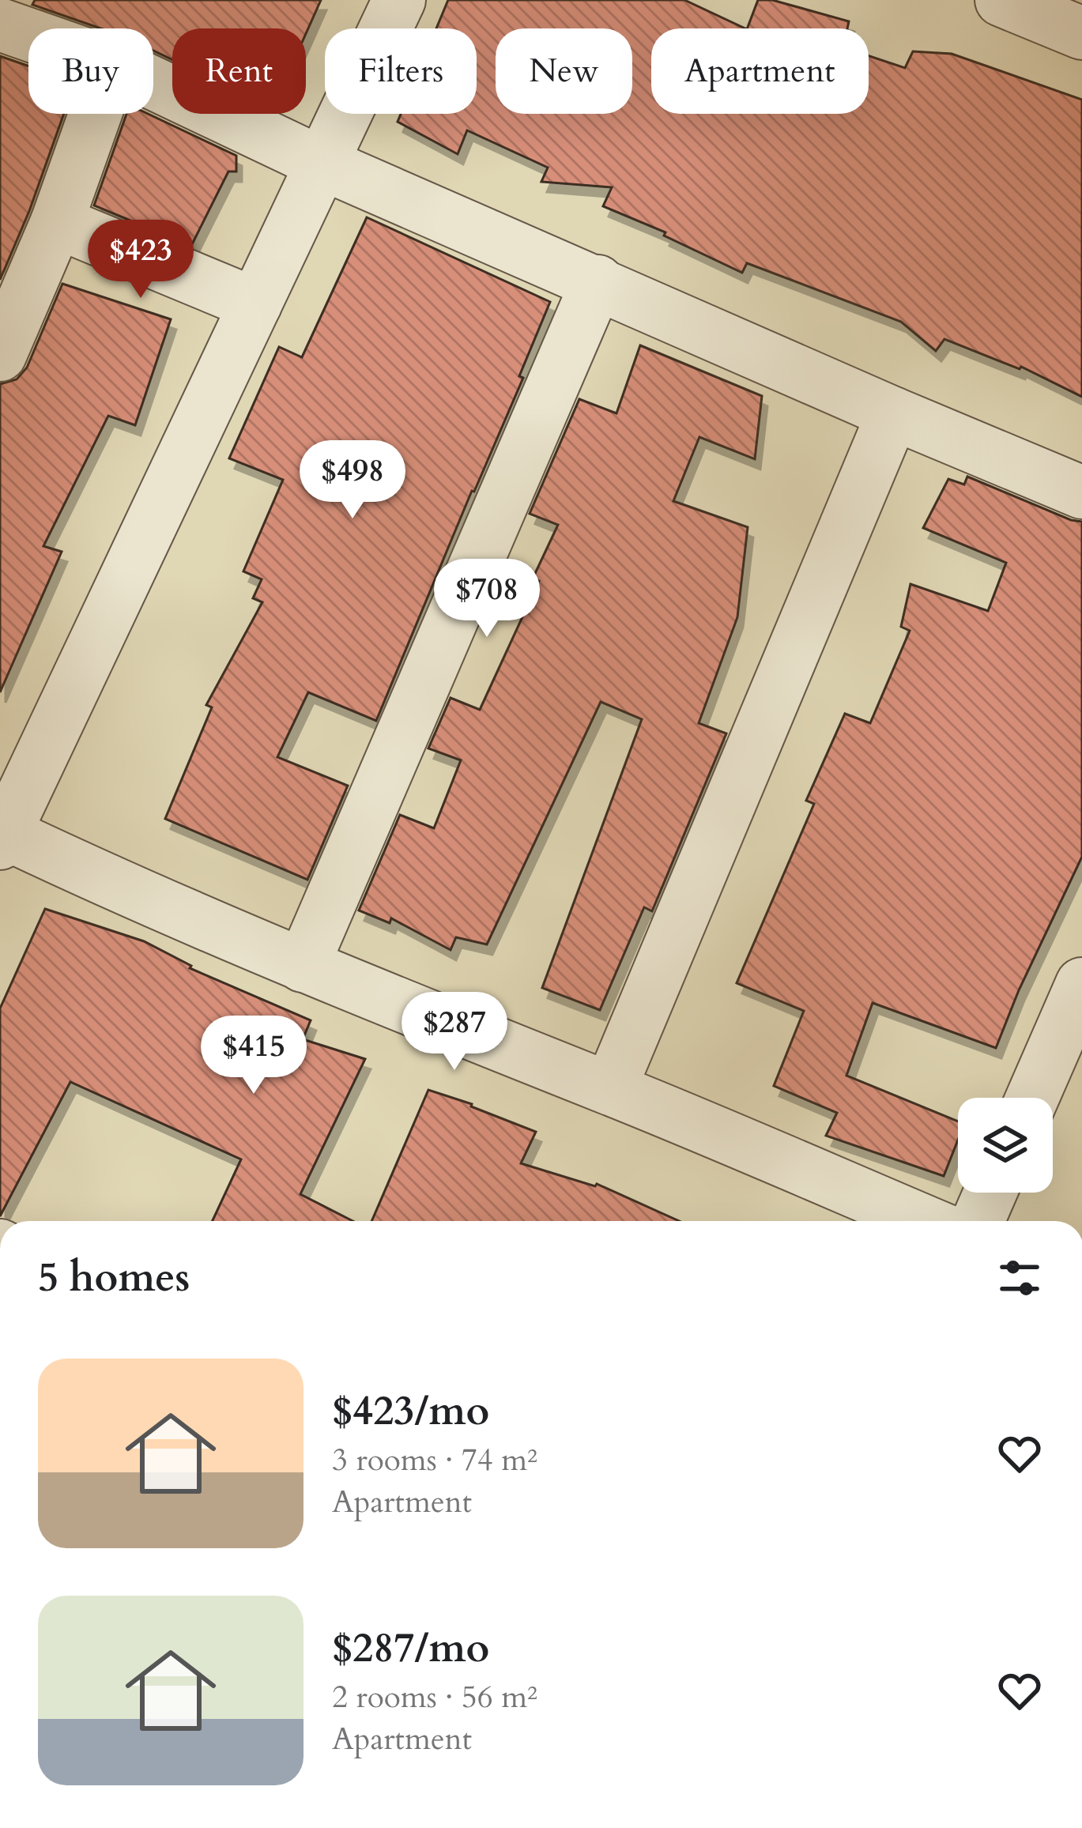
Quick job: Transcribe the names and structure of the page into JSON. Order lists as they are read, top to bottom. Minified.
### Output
{"page":{"chip":["Buy","Rent","Filters","New","Apartment"],"price":["$423","$498","$708","$287","$415"],"heading":"5 homes","list":[{"name":"$423/mo","note":"3 rooms · 74 m² · Apartment"},{"name":"$287/mo","note":"2 rooms · 56 m² · Apartment"}]}}
